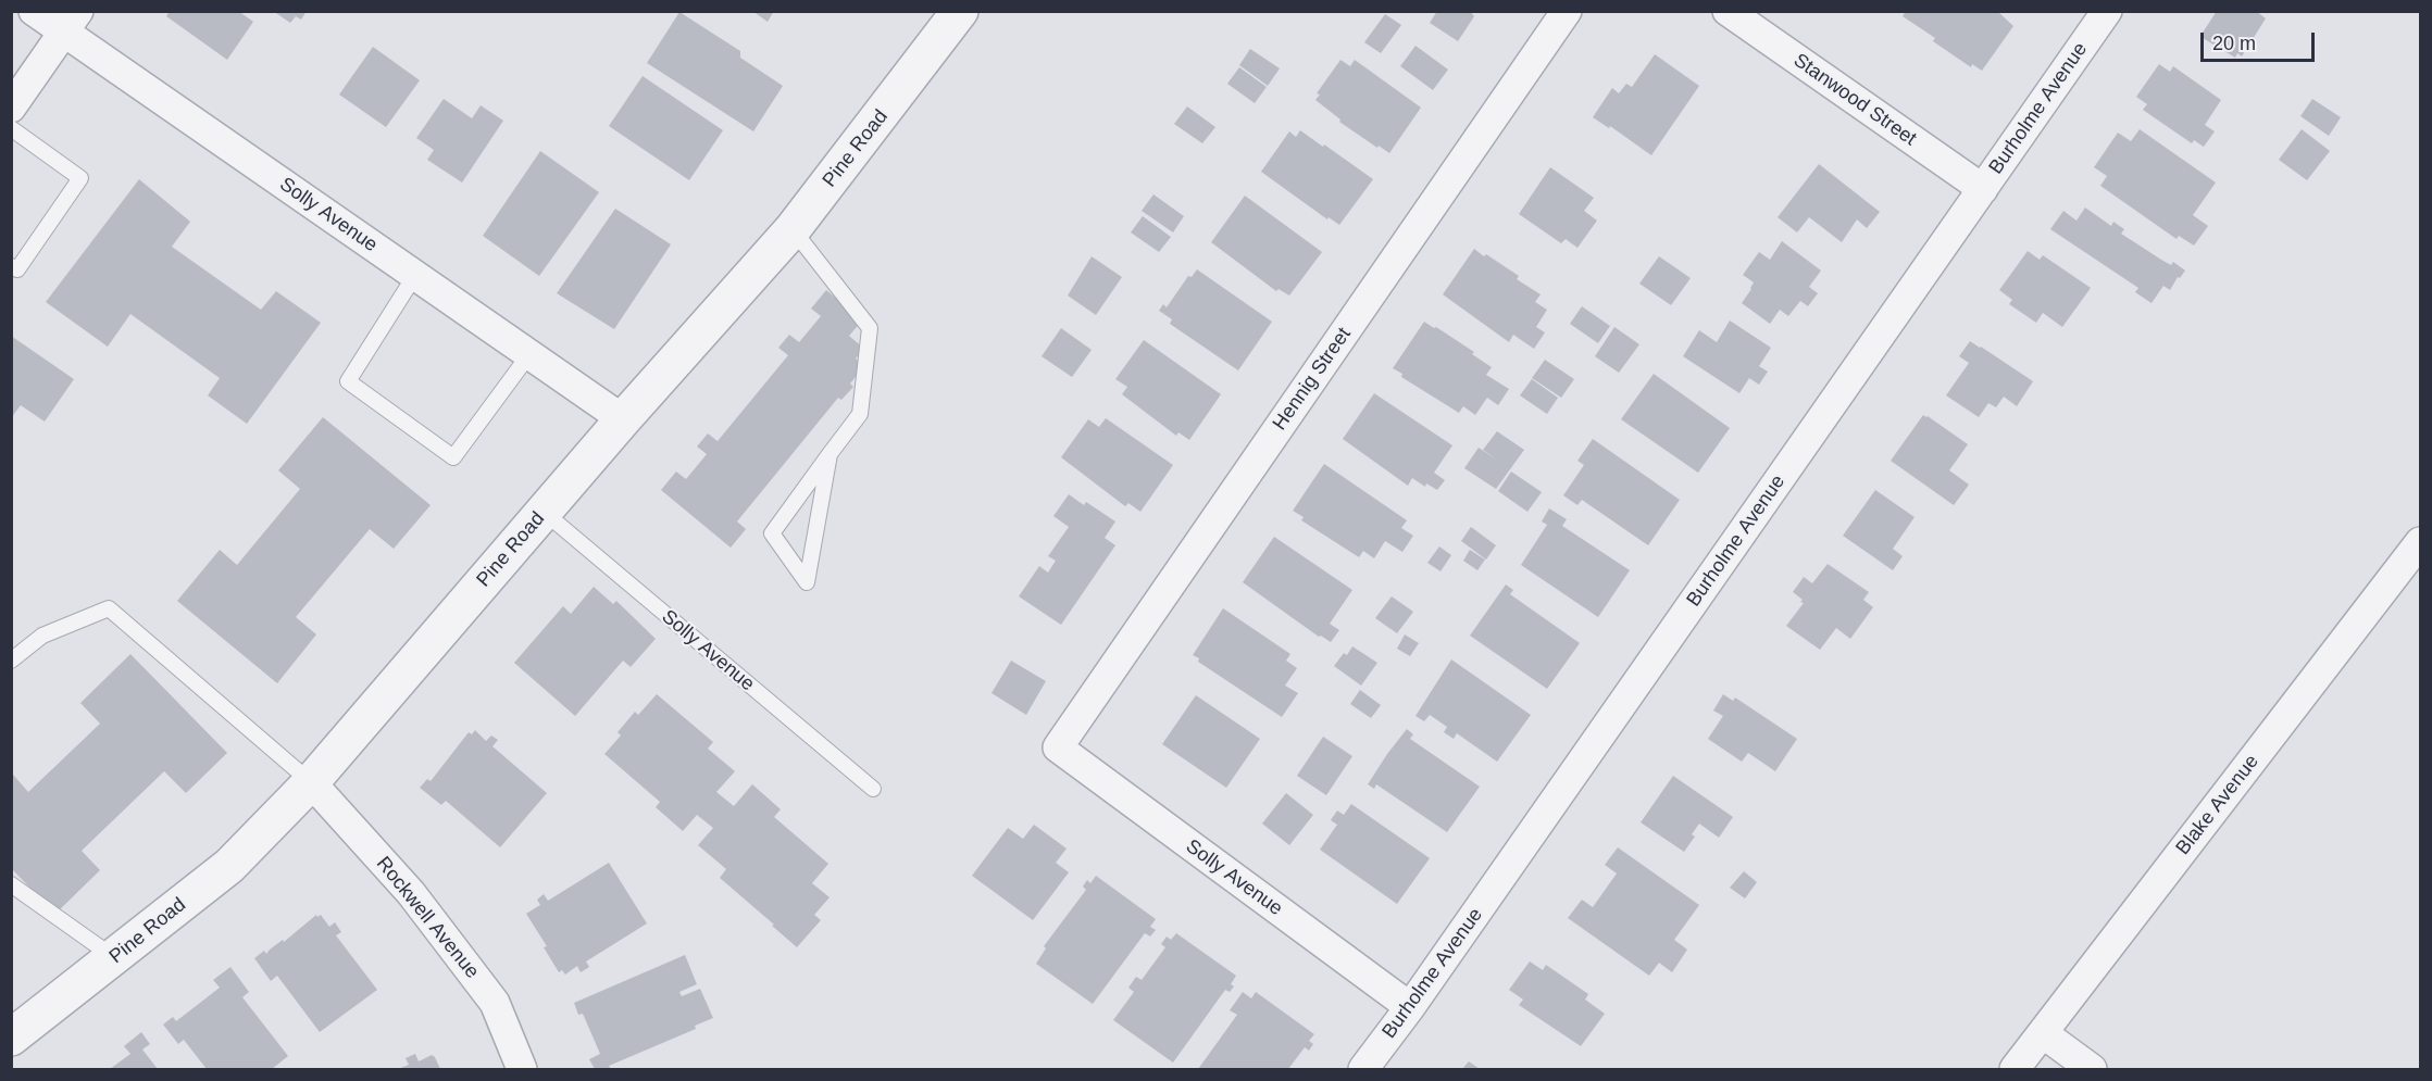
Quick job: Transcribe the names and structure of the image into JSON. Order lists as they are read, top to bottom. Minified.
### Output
{"streets":{"street":["Stanwood Street","Burholme Avenue","Pine Road","Solly Avenue","Hennig Street","Blake Avenue","Rockwell Avenue"]},"crossings":[["Stanwood Street","Burholme Avenue"],["Burholme Avenue","Solly Avenue"],["Pine Road","Solly Avenue"],["Pine Road","Rockwell Avenue"],["Solly Avenue","Hennig Street"]],"scale_bar":"20 m"}
